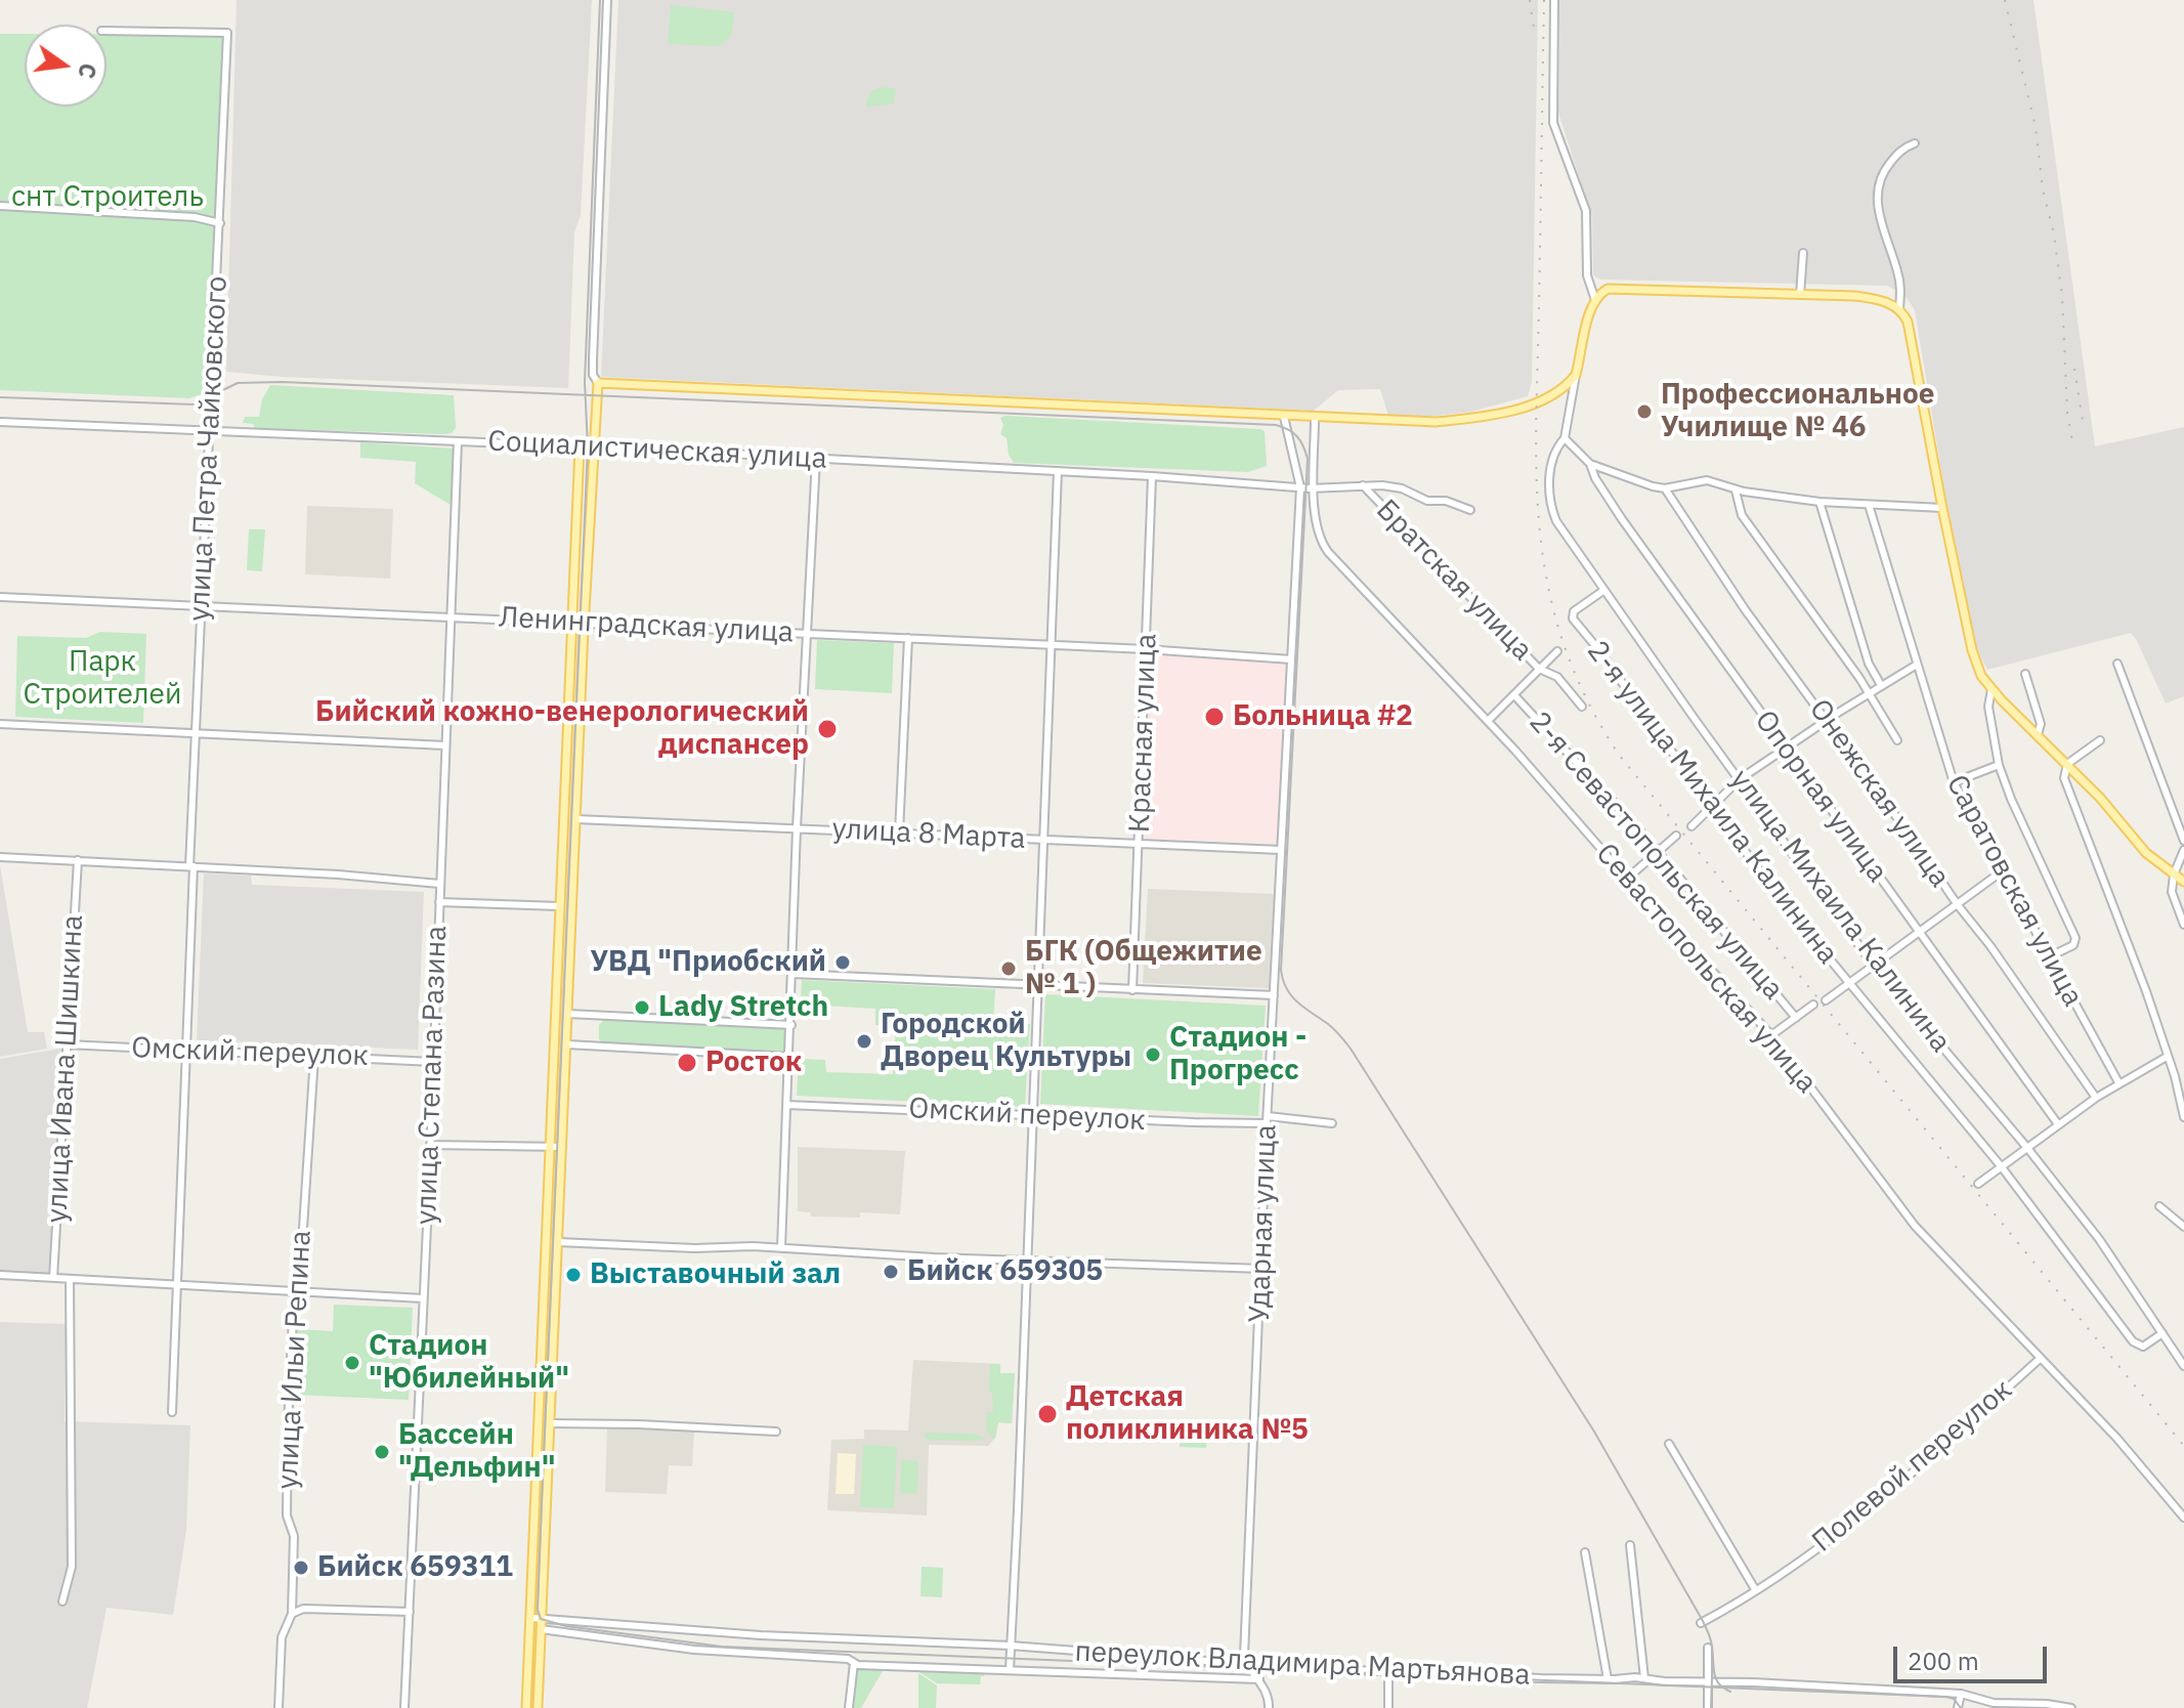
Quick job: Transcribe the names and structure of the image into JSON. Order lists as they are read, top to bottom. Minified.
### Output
{"streets":{"main road":["Социалистическая улица"],"street":["улица Петра Чайковского","Братская улица","Ленинградская улица","Красная улица","Онежская улица","Опорная улица","2-я улица Михаила Калинина","улица 8 Марта","2-я Севастопольская улица","Саратовская улица","улица Михаила Калинина","Севастопольская улица","Омский переулок","улица Ивана Шишкина","улица Степана Разина","Ударная улица","улица Ильи Репина","Полевой переулок","переулок Владимира Мартьянова"]},"crossings":[["улица Петра Чайковского","Социалистическая улица"],["улица Петра Чайковского","Ленинградская улица"],["улица Петра Чайковского","Омский переулок"],["Социалистическая улица","Братская улица"],["Социалистическая улица","Красная улица"],["Социалистическая улица","Севастопольская улица"],["Социалистическая улица","улица Степана Разина"],["Социалистическая улица","Ударная улица"],["Ленинградская улица","Красная улица"],["Ленинградская улица","улица Степана Разина"],["Ленинградская улица","Ударная улица"],["Красная улица","улица 8 Марта"],["2-я улица Михаила Калинина","улица Михаила Калинина"],["улица 8 Марта","Ударная улица"],["Севастопольская улица","Полевой переулок"],["Омский переулок","улица Ивана Шишкина"],["Омский переулок","улица Степана Разина"],["Омский переулок","Ударная улица"],["Омский переулок","улица Ильи Репина"],["Ударная улица","переулок Владимира Мартьянова"]],"parks":["снт Строитель","Парк Строителей"],"places":["Профессиональное Училище № 46","Больница #2","Бийский кожно-венерологический диспансер","УВД \"Приобский","БГК (Общежитие № 1 )","Lady Stretch","Городской Дворец Культуры","Стадион - Прогресс","Росток","Бийск 659305","Выставочный зал","Стадион \"Юбилейный\"","Детская поликлиника №5","Бассейн \"Дельфин\"","Бийск 659311"],"scale_bar":"200 m","north":"right"}
